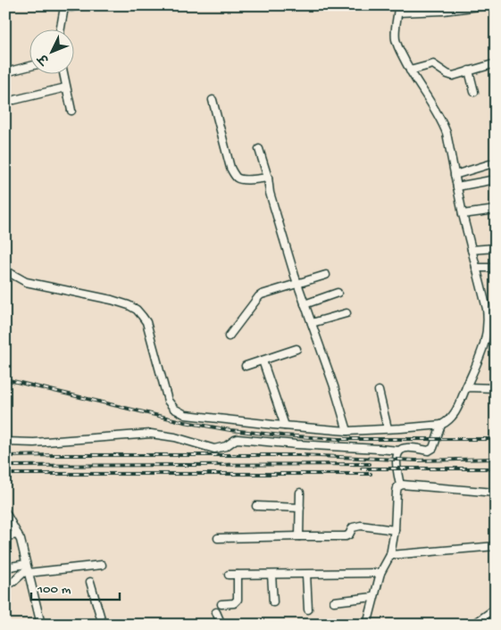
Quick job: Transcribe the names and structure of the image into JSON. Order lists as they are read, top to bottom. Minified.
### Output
{"scale_bar":"100 m","north":"bottom left"}
